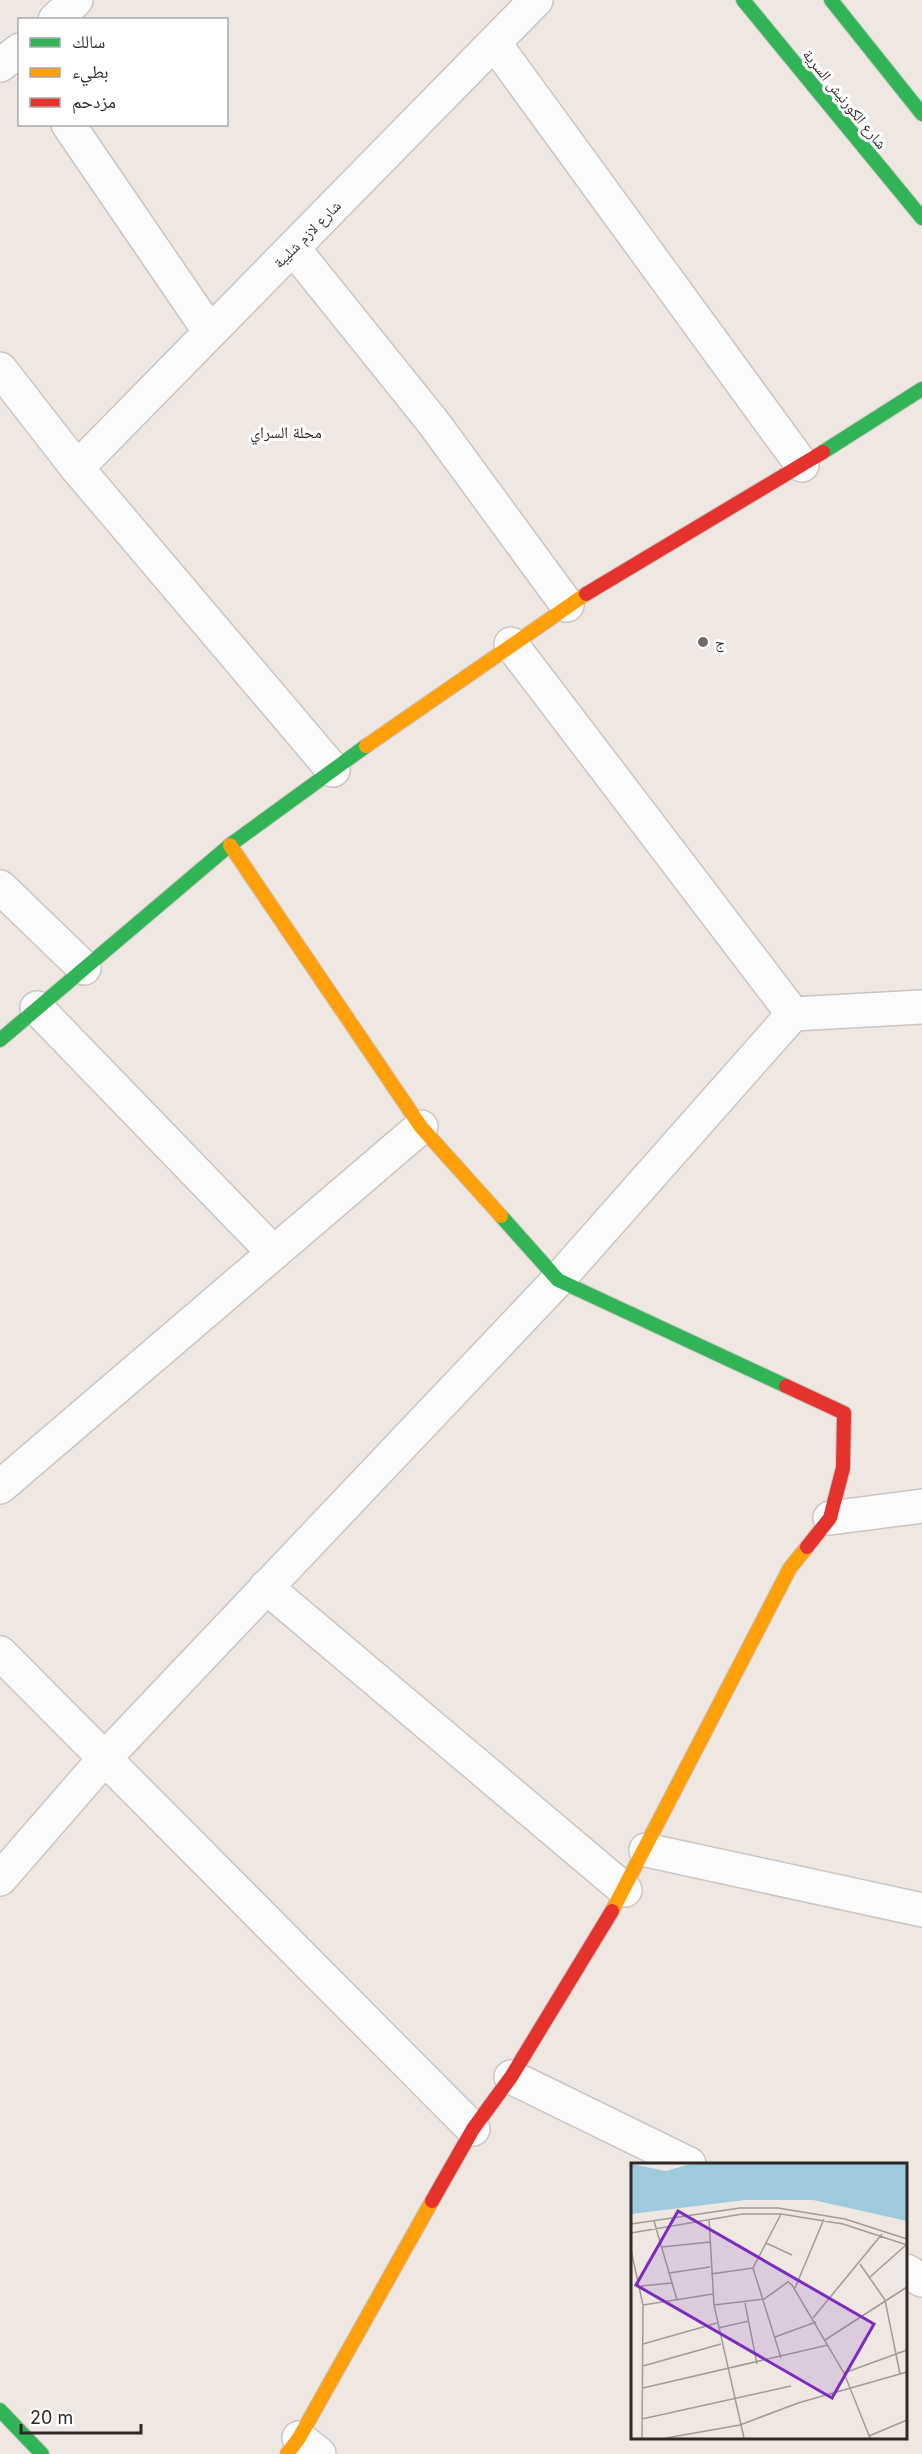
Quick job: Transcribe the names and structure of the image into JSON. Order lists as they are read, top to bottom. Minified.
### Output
{"streets":{"street":["شارع الكورنيش السرية","شارع لازم شليبة"]},"districts":["محلة السراي"],"places":["ج"],"legend":["سالك","بطيء","مزدحم"],"scale_bar":"20 m"}
